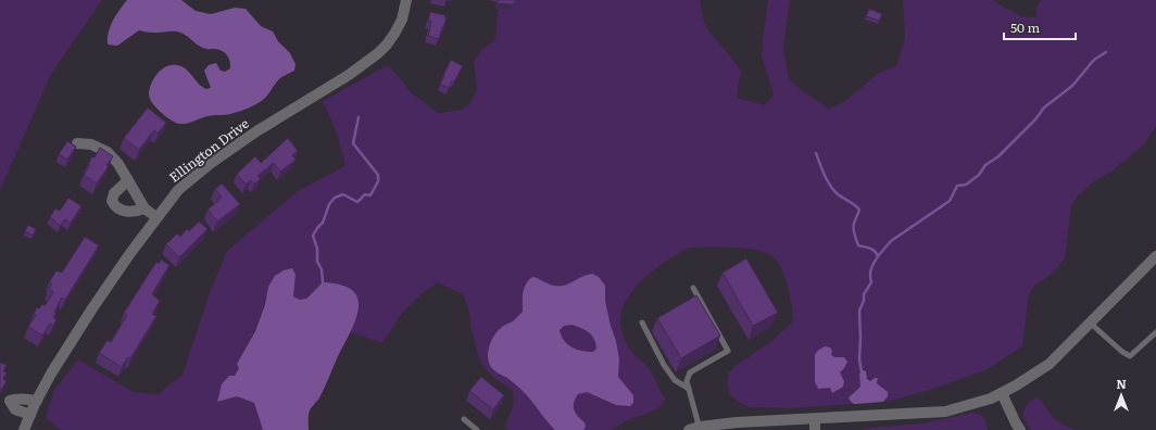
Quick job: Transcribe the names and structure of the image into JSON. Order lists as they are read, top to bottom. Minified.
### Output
{"streets":{"street":["Ellington Drive"]},"scale_bar":"50 m","north":"top"}
